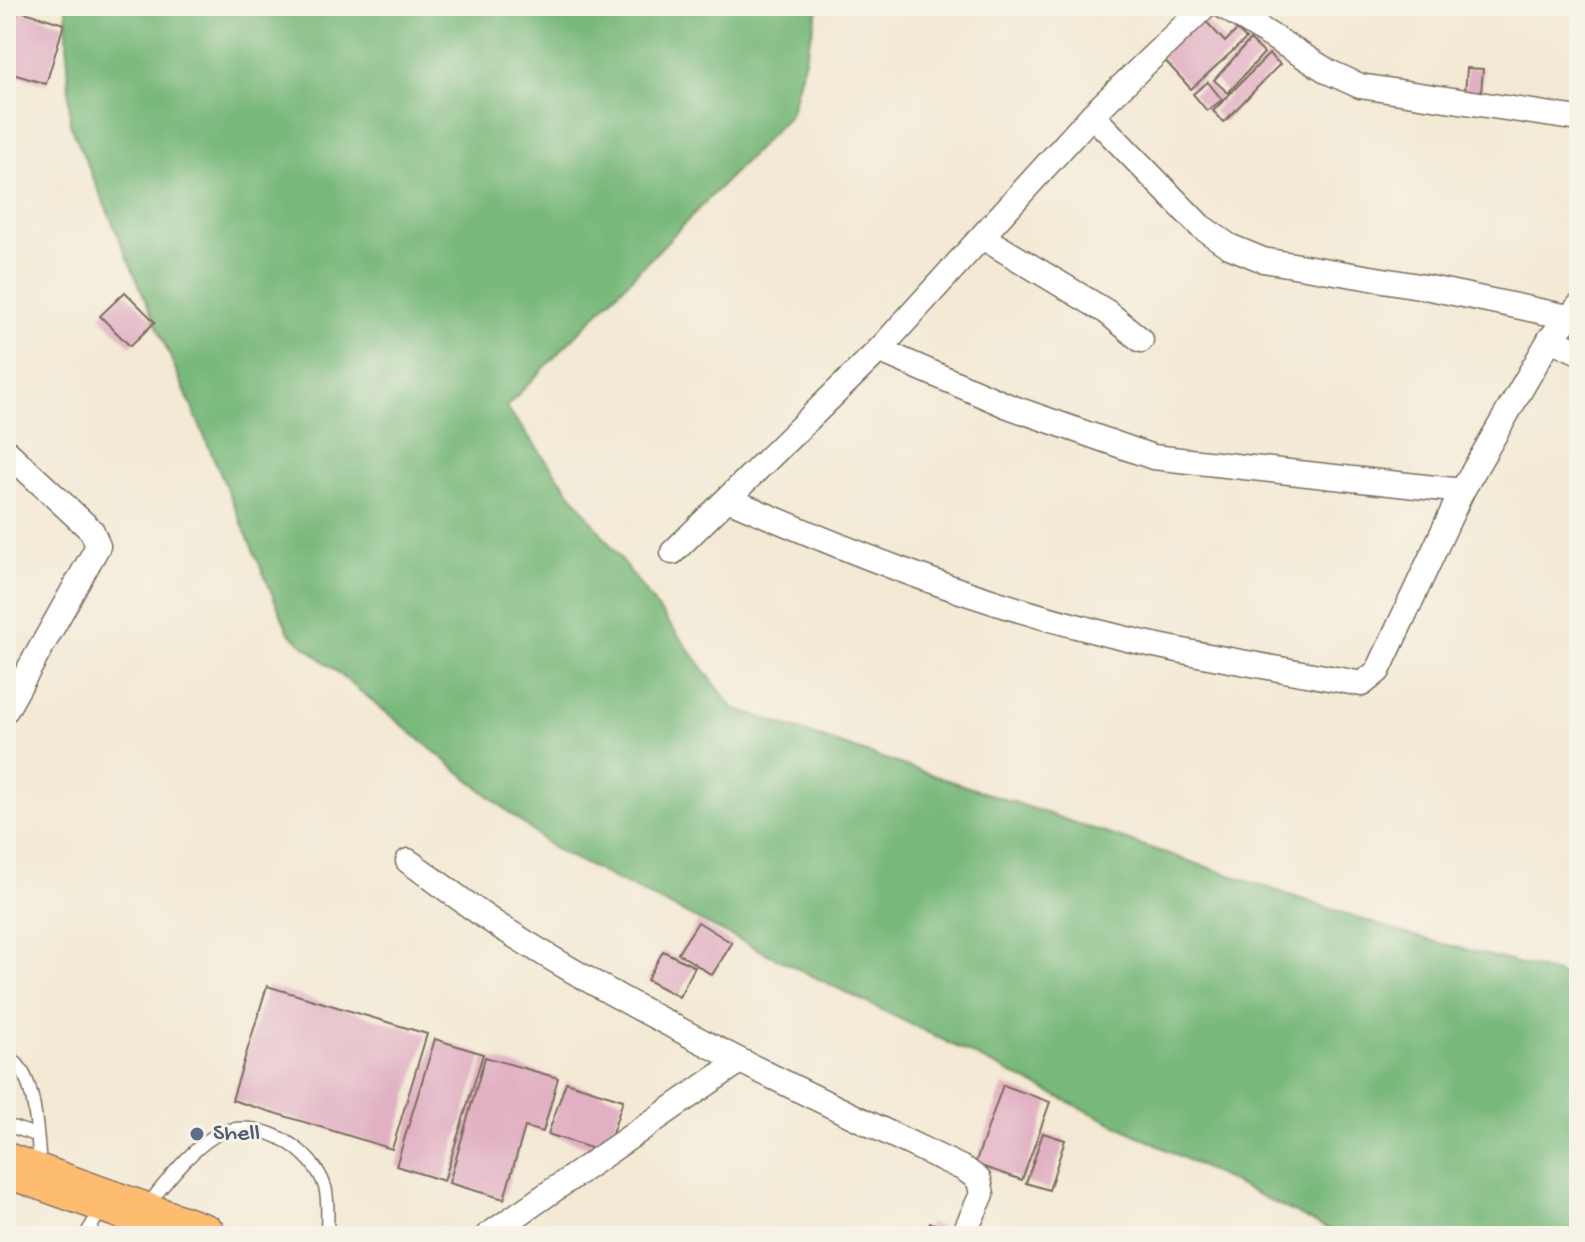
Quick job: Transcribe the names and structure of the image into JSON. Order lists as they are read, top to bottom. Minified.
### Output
{"places":["Shell"]}
